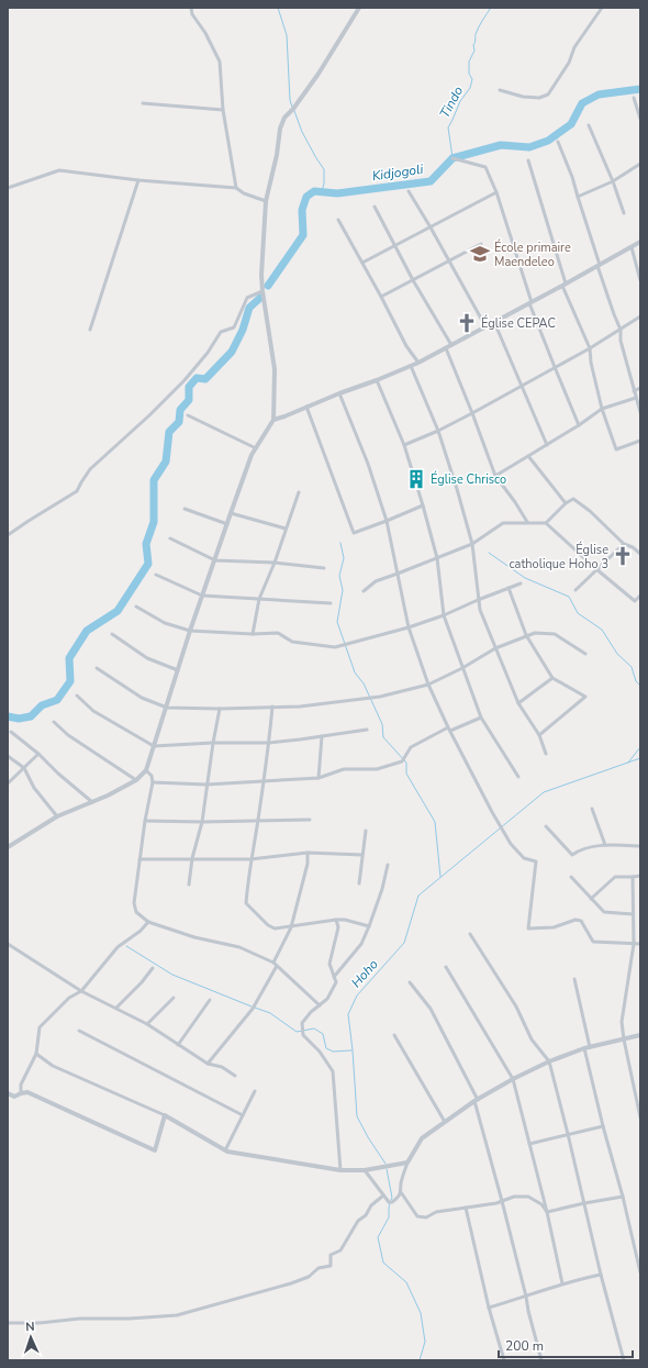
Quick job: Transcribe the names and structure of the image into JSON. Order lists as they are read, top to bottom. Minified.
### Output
{"water":["Tindo","Kidjogoli","Hoho"],"places":{"school or university":["École primaire Maendeleo"],"church":["Église CEPAC","Église catholique Hoho 3"],"building":["Église Chrisco"]},"scale_bar":"200 m","north":"top"}
